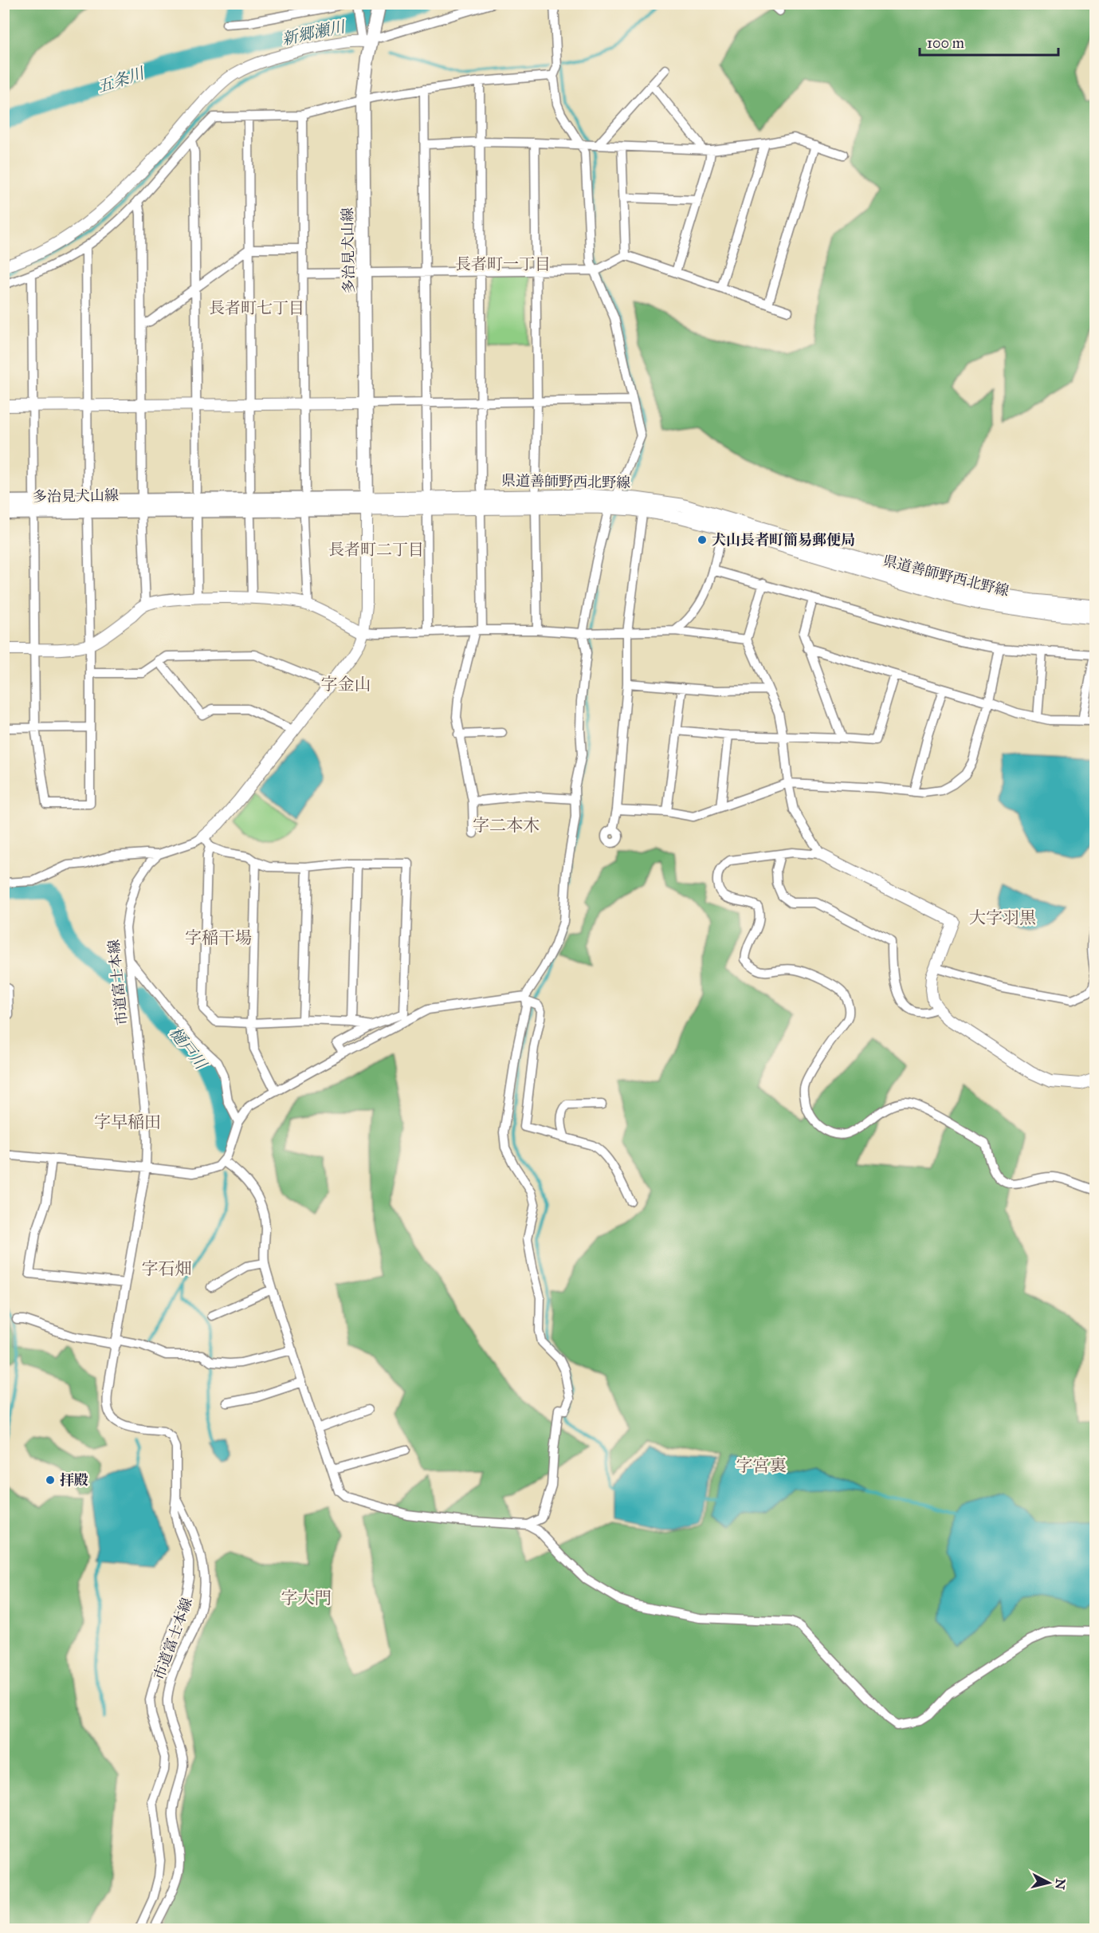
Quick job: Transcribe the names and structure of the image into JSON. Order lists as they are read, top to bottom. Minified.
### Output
{"streets":{"main road":["多治見犬山線","県道善師野西北野線"],"street":["市道富士本線"]},"crossings":[["多治見犬山線","県道善師野西北野線"],["多治見犬山線","市道富士本線"],["県道善師野西北野線","市道富士本線"]],"districts":["長者町一丁目","長者町七丁目","長者町二丁目","字金山","字二本木","大字羽黒","字稲干場","字早稲田","字石畑","字宮裏","字大門"],"water":["新郷瀬川","五条川","樋戸川"],"places":["犬山長者町簡易郵便局","拝殿"],"scale_bar":"100 m","north":"right"}
